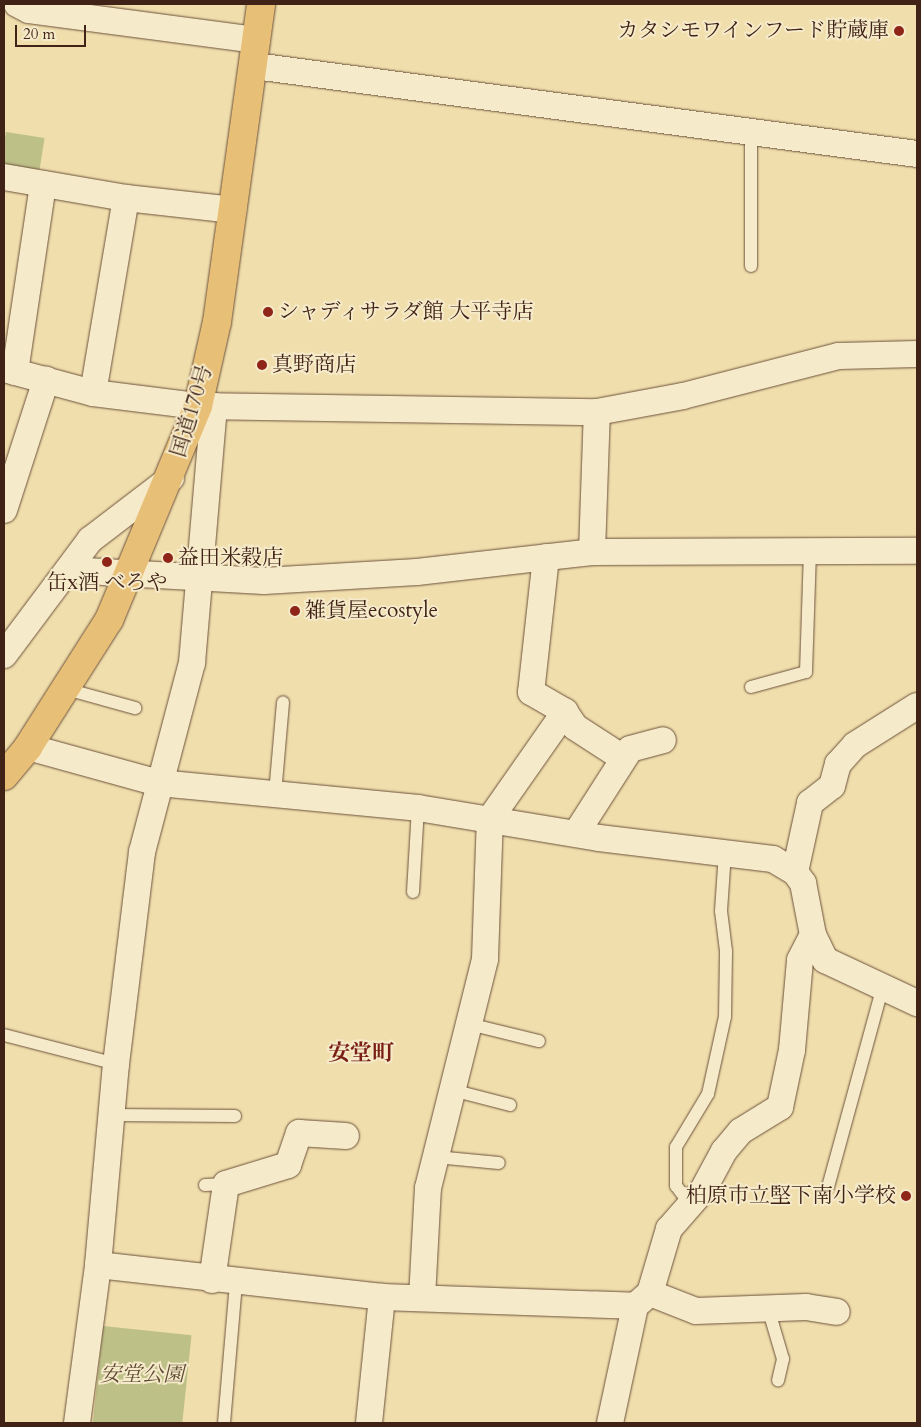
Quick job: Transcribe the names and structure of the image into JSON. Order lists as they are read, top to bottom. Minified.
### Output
{"streets":{"highway":["国道170号"]},"districts":["安堂町"],"parks":["安堂公園"],"places":["カタシモワインフード貯蔵庫","シャディサラダ館 大平寺店","真野商店","益田米穀店","缶x酒 べろや","雑貨屋ecostyle","柏原市立堅下南小学校"],"scale_bar":"20 m"}
